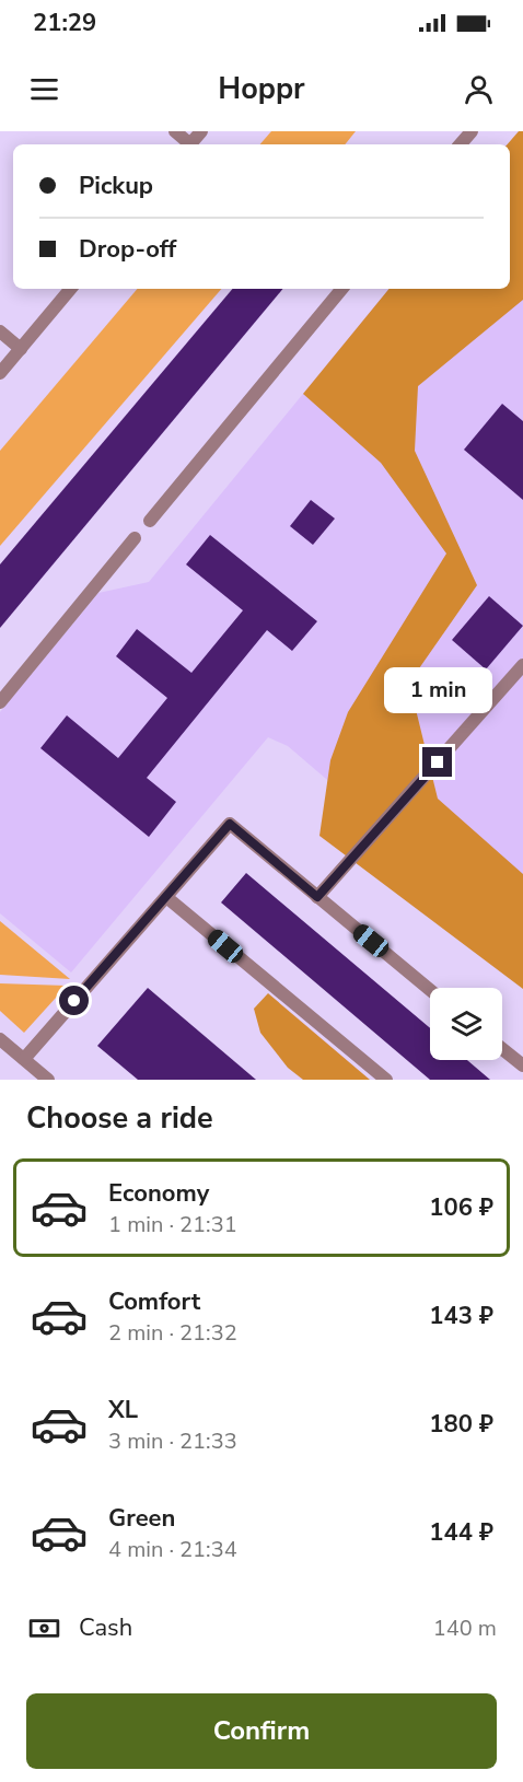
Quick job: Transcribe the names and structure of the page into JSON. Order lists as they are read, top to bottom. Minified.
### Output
{"page":{"status":"21:29","header":"Hoppr","banner":["Pickup","Drop-off"],"bubble":"1 min","heading":"Choose a ride","list":[{"name":"Economy","note":"1 min · 21:31","value":"106 ₽"},{"name":"Comfort","note":"2 min · 21:32","value":"143 ₽"},{"name":"XL","note":"3 min · 21:33","value":"180 ₽"},{"name":"Green","note":"4 min · 21:34","value":"144 ₽"}],"pay":["Cash","140 m"],"buttons":"Confirm"}}
